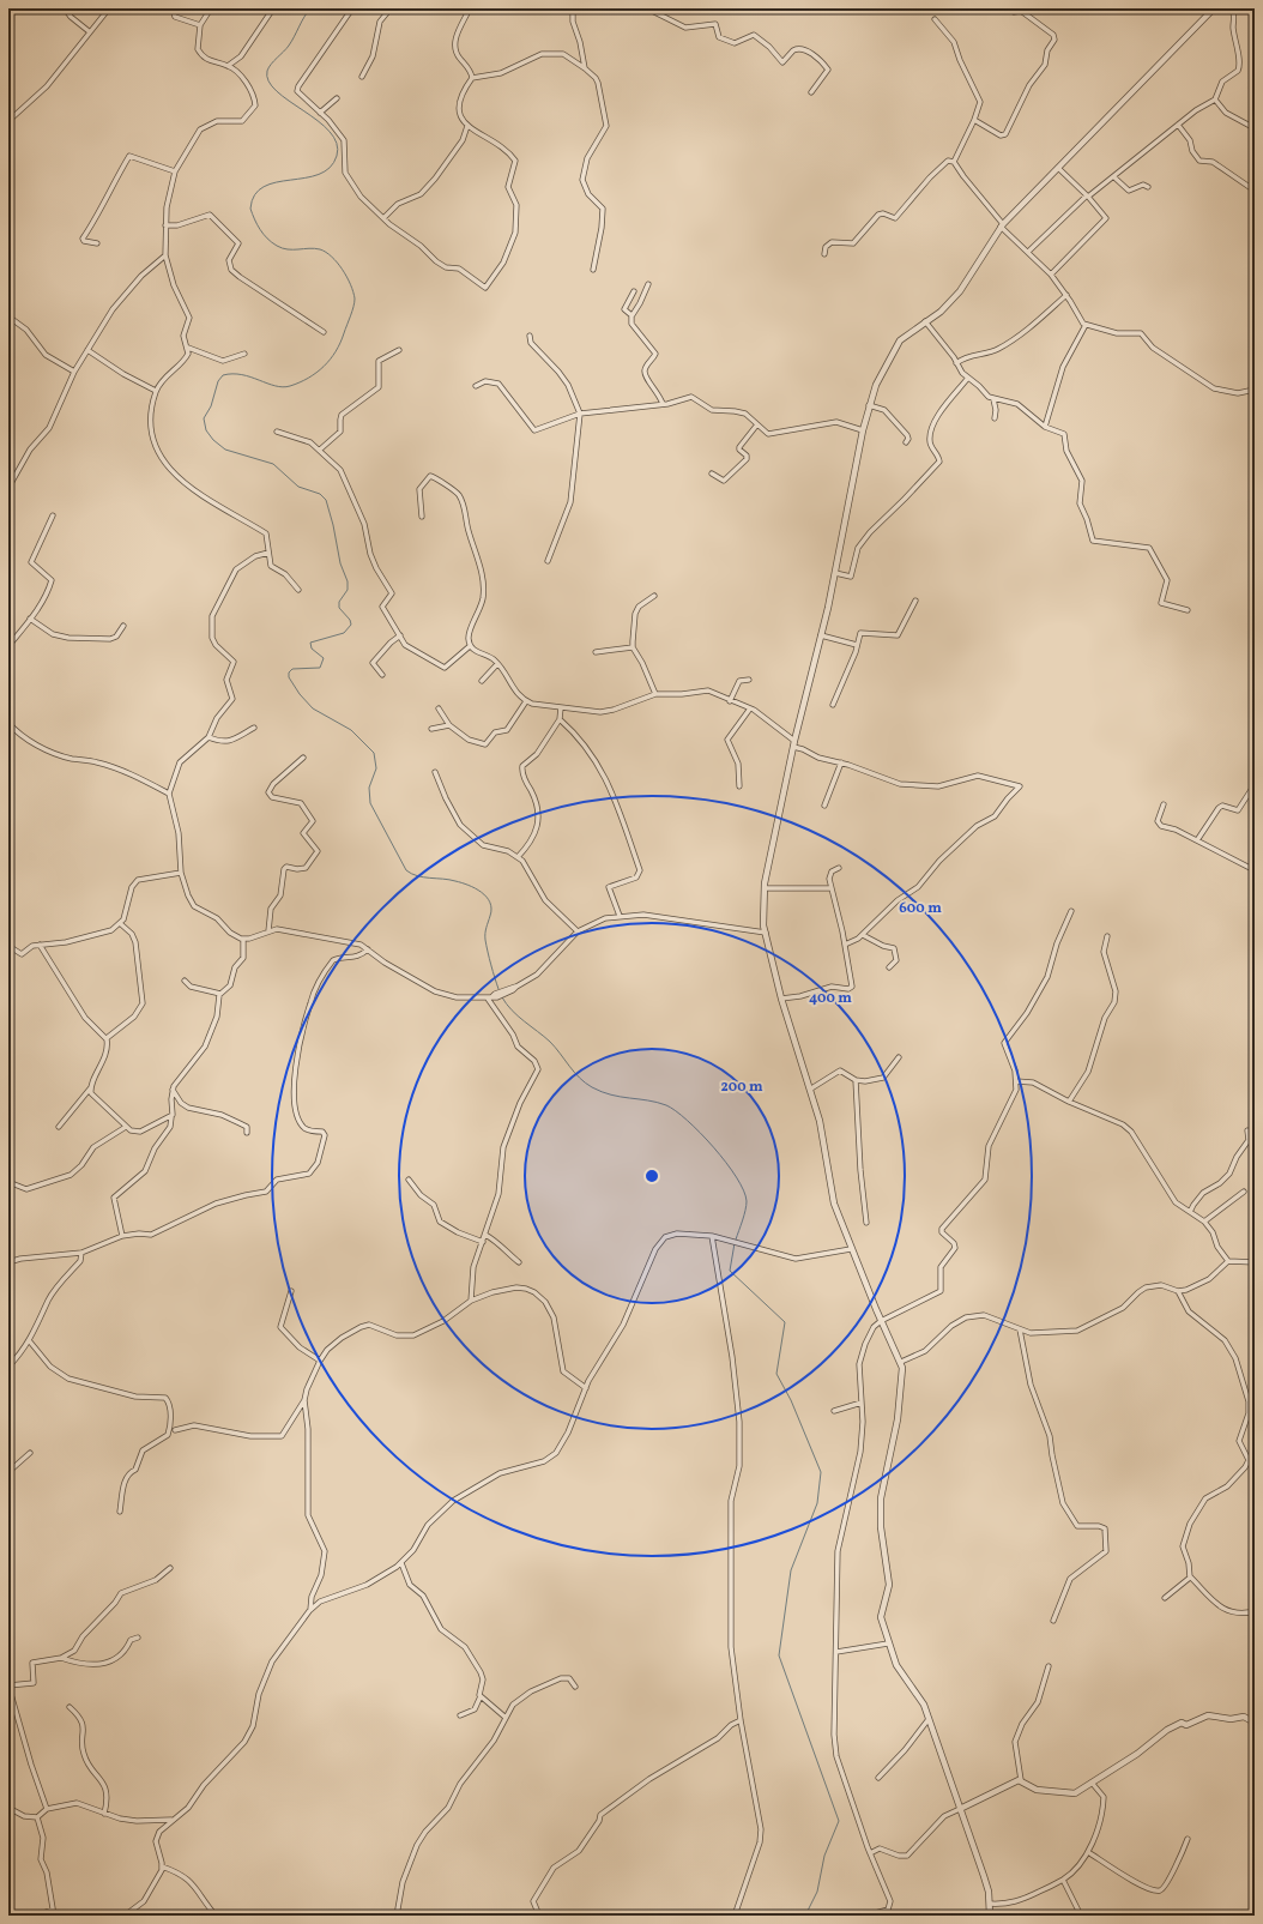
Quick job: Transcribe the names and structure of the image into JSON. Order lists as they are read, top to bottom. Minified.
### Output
{"rings":["600 m","400 m","200 m"]}
